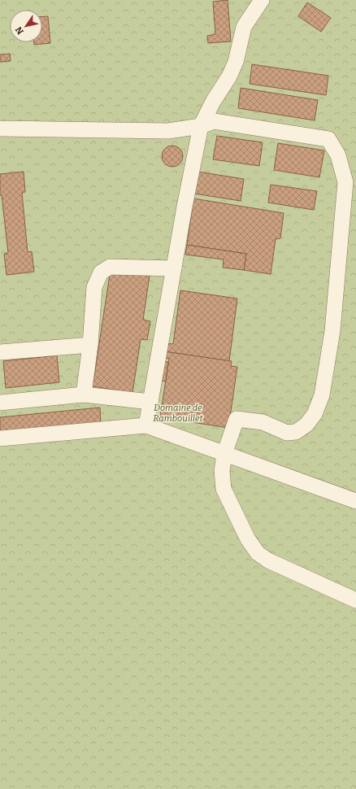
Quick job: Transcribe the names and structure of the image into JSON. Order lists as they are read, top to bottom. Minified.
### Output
{"parks":["Domaine de Rambouillet"],"north":"bottom left"}
